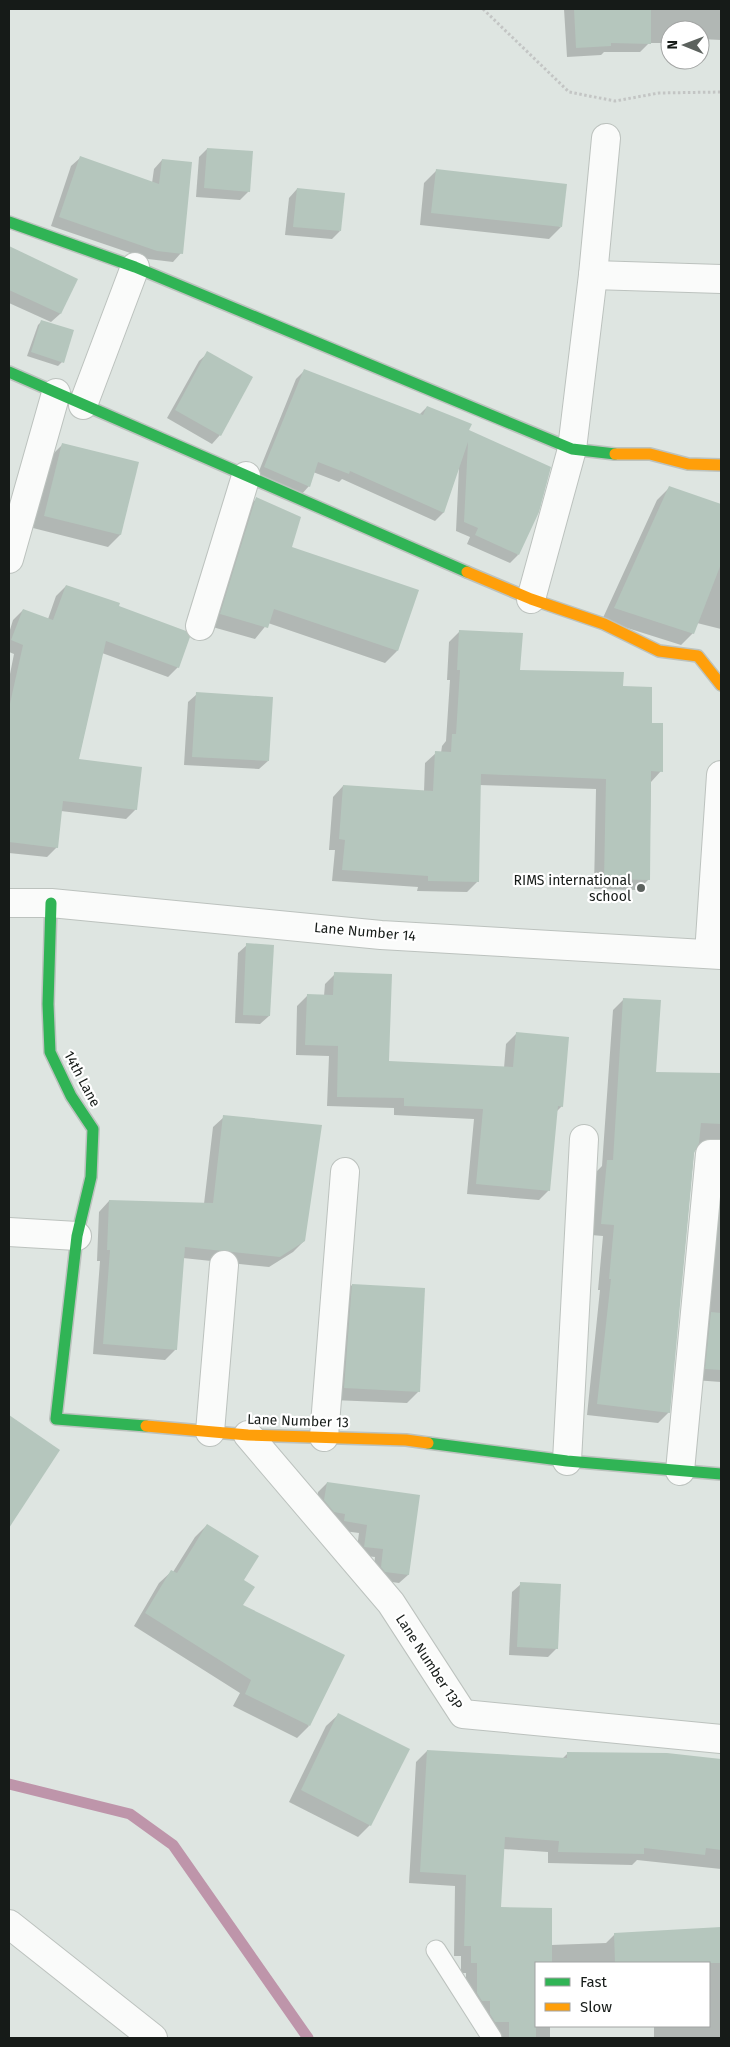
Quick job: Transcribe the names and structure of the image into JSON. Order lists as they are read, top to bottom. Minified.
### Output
{"streets":{"street":["Lane Number 14","14th Lane","Lane Number 13","Lane Number 13P"]},"crossings":[["Lane Number 14","14th Lane"],["14th Lane","Lane Number 13"],["Lane Number 13","Lane Number 13P"]],"places":["RIMS international school"],"legend":["Fast","Slow"],"north":"left"}
